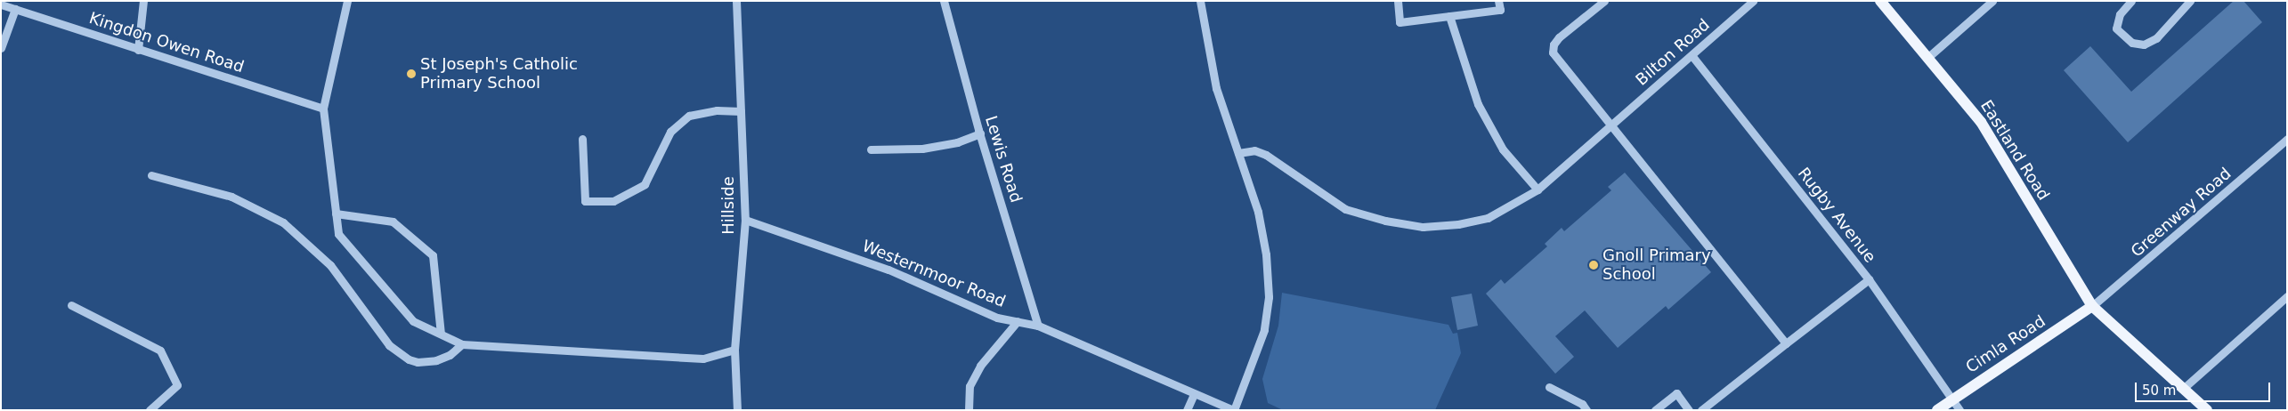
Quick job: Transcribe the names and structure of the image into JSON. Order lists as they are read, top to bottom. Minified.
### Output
{"streets":{"main road":["Eastland Road","Cimla Road"],"street":["Kingdon Owen Road","Bilton Road","Lewis Road","Hillside","Greenway Road","Rugby Avenue","Westernmoor Road"]},"crossings":[["Bilton Road","Rugby Avenue"],["Eastland Road","Greenway Road"],["Eastland Road","Cimla Road"],["Lewis Road","Westernmoor Road"],["Hillside","Westernmoor Road"],["Greenway Road","Cimla Road"],["Rugby Avenue","Cimla Road"]],"places":["St Joseph's Catholic Primary School","Gnoll Primary School"],"scale_bar":"50 m"}
